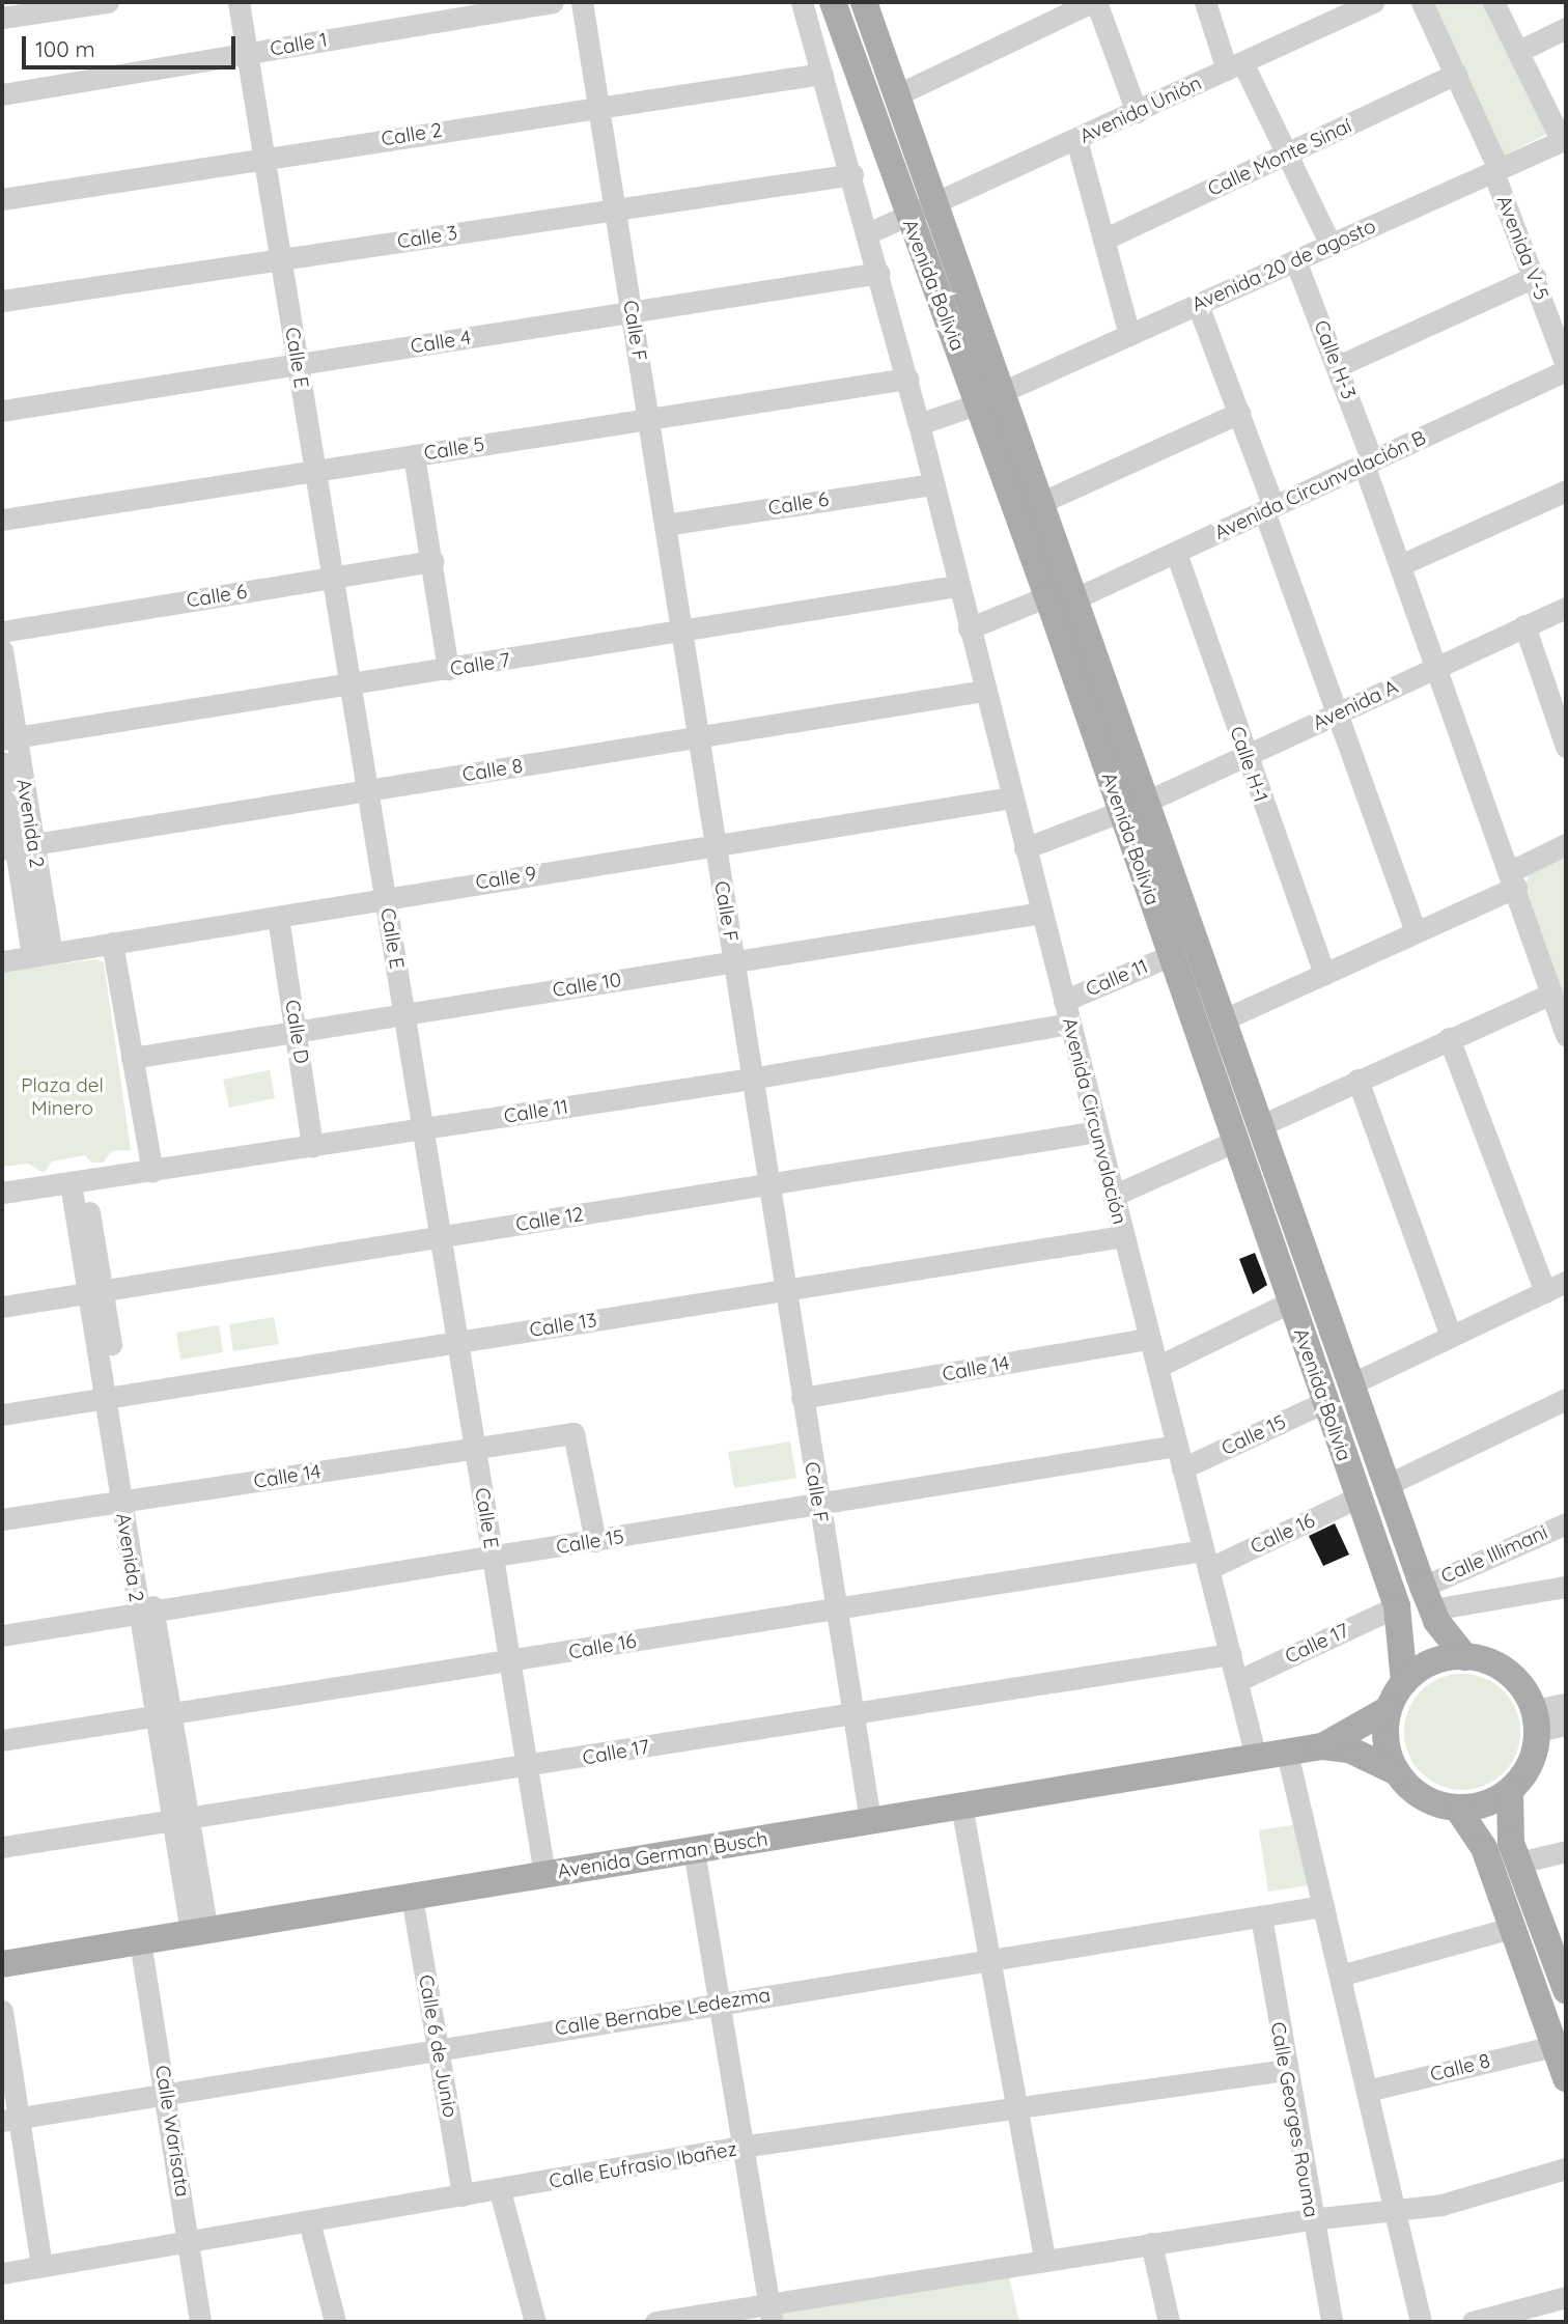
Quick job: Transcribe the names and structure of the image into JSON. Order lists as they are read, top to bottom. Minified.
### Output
{"streets":{"main road":["Avenida Bolivia","Avenida German Busch"],"street":["Calle 1","Avenida Unión","Calle 2","Calle Monte Sinaí","Calle 3","Avenida V-5","Avenida 20 de agosto","Calle F","Calle 4","Calle E","Calle H-3","Calle 5","Avenida Circunvalación B","Calle 6","Calle 7","Avenida A","Calle H-1","Calle 8","Avenida 2","Calle 9","Calle 11","Calle 10","Calle D","Avenida Circunvalación","Calle 12","Calle 13","Calle 14","Calle 15","Calle 16","Calle Illimani","Calle 17","Calle Bernabe Ledezma","Calle 6 de Junio","Calle Georges Rouma","Calle Warisata","Calle Eufrasio Ibañez"]},"crossings":[["Calle 1","Calle E"],["Avenida Unión","Avenida Bolivia"],["Avenida Unión","Avenida Circunvalación"],["Calle 2","Calle F"],["Calle 2","Calle E"],["Calle 2","Avenida Circunvalación"],["Calle Monte Sinaí","Avenida V-5"],["Calle 3","Calle F"],["Calle 3","Calle E"],["Calle 3","Avenida Circunvalación"],["Avenida V-5","Avenida 20 de agosto"],["Avenida V-5","Avenida Circunvalación B"],["Avenida 20 de agosto","Avenida Bolivia"],["Avenida 20 de agosto","Calle H-3"],["Avenida 20 de agosto","Avenida Circunvalación"],["Avenida Bolivia","Avenida Circunvalación B"],["Avenida Bolivia","Avenida A"],["Avenida Bolivia","Calle 11"],["Avenida Bolivia","Calle 15"],["Avenida Bolivia","Calle 16"],["Avenida Bolivia","Calle Illimani"],["Avenida Bolivia","Calle 17"],["Avenida Bolivia","Avenida German Busch"],["Calle F","Calle 4"],["Calle F","Calle 5"],["Calle F","Calle 6"],["Calle F","Calle 7"],["Calle F","Calle 8"],["Calle F","Calle 9"],["Calle F","Calle 11"],["Calle F","Calle 10"],["Calle F","Calle 12"],["Calle F","Calle 13"],["Calle F","Calle 14"],["Calle F","Calle 15"],["Calle F","Calle 16"],["Calle F","Calle 17"],["Calle F","Avenida German Busch"],["Calle 4","Calle E"],["Calle 4","Avenida Circunvalación"],["Calle E","Calle 5"],["Calle E","Calle 6"],["Calle E","Calle 7"],["Calle E","Calle 8"],["Calle E","Calle 9"],["Calle E","Calle 11"],["Calle E","Calle 10"],["Calle E","Calle 12"],["Calle E","Calle 13"],["Calle E","Calle 14"],["Calle E","Calle 15"],["Calle E","Calle 16"],["Calle E","Calle 17"],["Calle E","Avenida German Busch"],["Calle H-3","Avenida Circunvalación B"],["Calle H-3","Avenida A"],["Calle 5","Avenida Circunvalación"],["Avenida Circunvalación B","Calle H-1"],["Avenida Circunvalación B","Avenida Circunvalación"],["Calle 6","Avenida Circunvalación"],["Calle 7","Avenida 2"],["Calle 7","Avenida Circunvalación"],["Avenida A","Calle H-1"],["Avenida A","Avenida Circunvalación"],["Calle 8","Avenida 2"],["Calle 8","Avenida Circunvalación"],["Avenida 2","Calle 9"],["Avenida 2","Calle 11"],["Avenida 2","Calle 12"],["Avenida 2","Calle 13"],["Avenida 2","Calle 14"],["Avenida 2","Calle 15"],["Avenida 2","Calle 16"],["Avenida 2","Calle 17"],["Avenida 2","Avenida German Busch"],["Calle 9","Calle D"],["Calle 9","Avenida Circunvalación"],["Calle 11","Calle D"],["Calle 11","Avenida Circunvalación"],["Calle 10","Calle D"],["Calle 10","Avenida Circunvalación"],["Avenida Circunvalación","Calle 12"],["Avenida Circunvalación","Calle 13"],["Avenida Circunvalación","Calle 14"],["Avenida Circunvalación","Calle 15"],["Avenida Circunvalación","Calle 16"],["Avenida Circunvalación","Calle 17"],["Avenida Circunvalación","Avenida German Busch"],["Calle 14","Calle 15"],["Avenida German Busch","Calle 6 de Junio"],["Avenida German Busch","Calle Warisata"],["Calle Bernabe Ledezma","Calle 6 de Junio"],["Calle Bernabe Ledezma","Calle Georges Rouma"],["Calle Bernabe Ledezma","Calle Warisata"],["Calle 6 de Junio","Calle Eufrasio Ibañez"],["Calle Georges Rouma","Calle Eufrasio Ibañez"],["Calle Warisata","Calle Eufrasio Ibañez"]],"parks":["Plaza del Minero"],"scale_bar":"100 m"}
